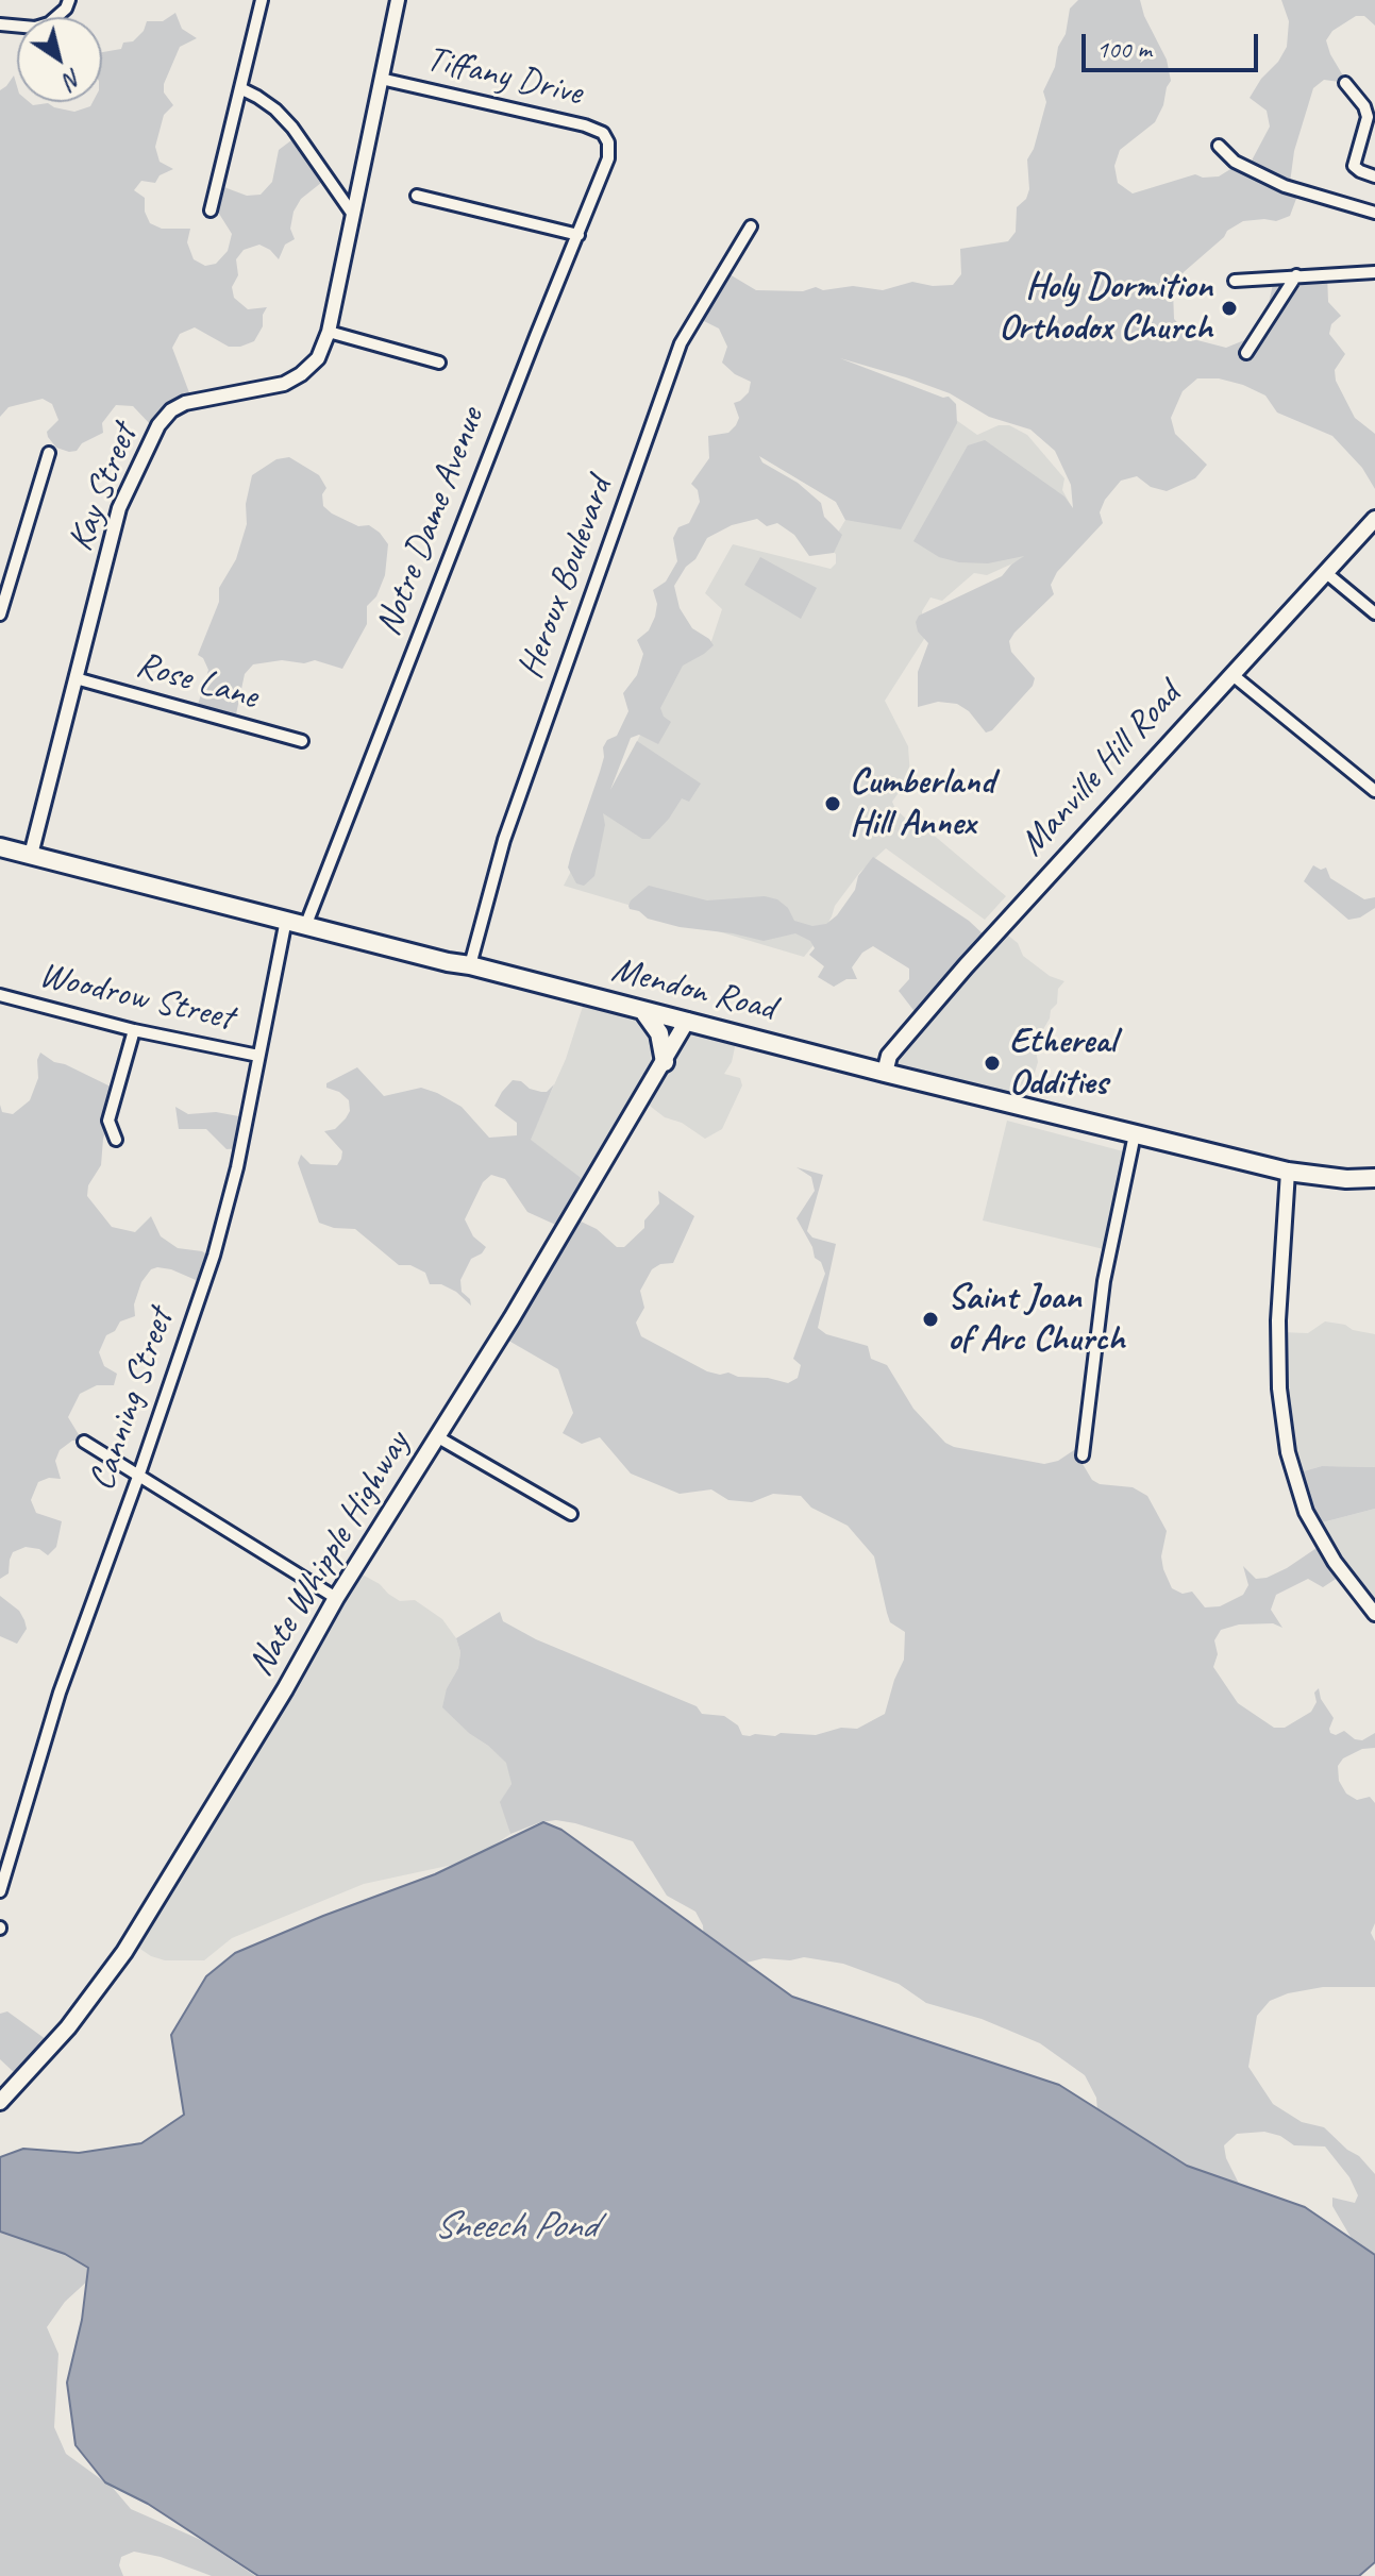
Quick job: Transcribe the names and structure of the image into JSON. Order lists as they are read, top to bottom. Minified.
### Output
{"streets":{"main road":["Manville Hill Road","Mendon Road","Nate Whipple Highway"],"street":["Tiffany Drive","Kay Street","Notre Dame Avenue","Heroux Boulevard","Rose Lane","Woodrow Street","Canning Street"]},"crossings":[["Tiffany Drive","Kay Street"],["Tiffany Drive","Notre Dame Avenue"],["Kay Street","Rose Lane"],["Kay Street","Mendon Road"],["Notre Dame Avenue","Mendon Road"],["Heroux Boulevard","Mendon Road"],["Manville Hill Road","Mendon Road"],["Mendon Road","Canning Street"],["Mendon Road","Nate Whipple Highway"],["Woodrow Street","Canning Street"]],"water":["Sneech Pond"],"places":["Holy Dormition Orthodox Church","Cumberland Hill Annex","Ethereal Oddities","Saint Joan of Arc Church"],"scale_bar":"100 m","north":"bottom right"}
